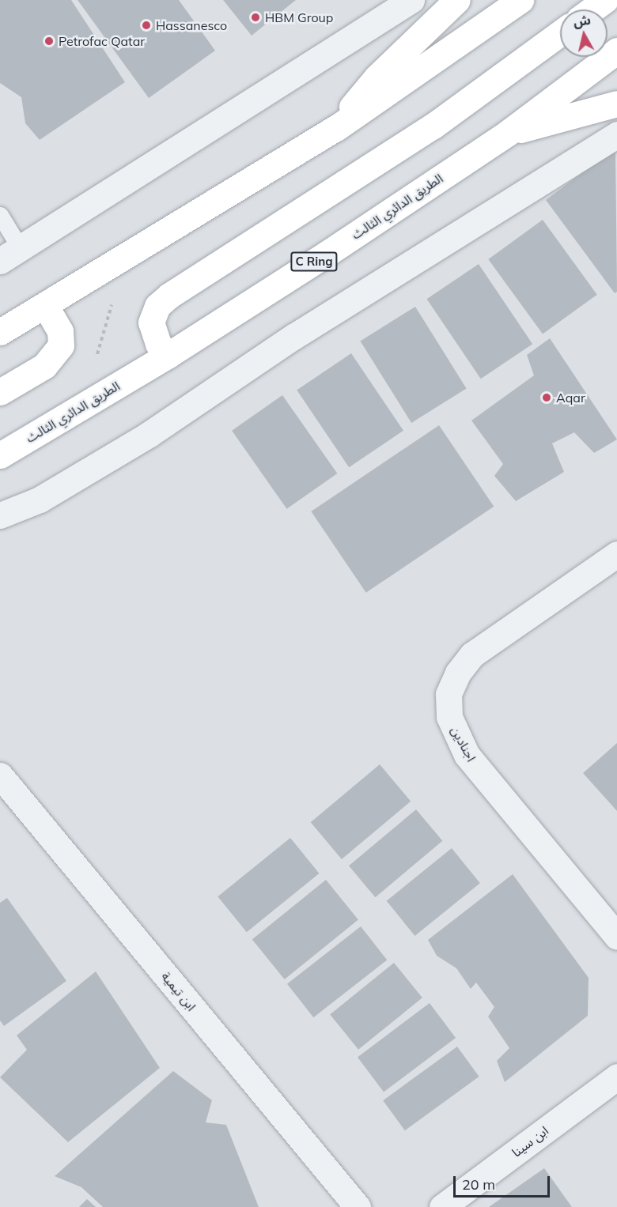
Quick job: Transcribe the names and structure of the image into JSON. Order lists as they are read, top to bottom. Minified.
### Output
{"streets":{"highway":["الطريق الدائري الثالث","C Ring"],"street":["اجنادين","ابن تيمية","ابن سينا"]},"places":["HBM Group","Hassanesco","Petrofac Qatar","Aqar"],"scale_bar":"20 m","north":"top"}
